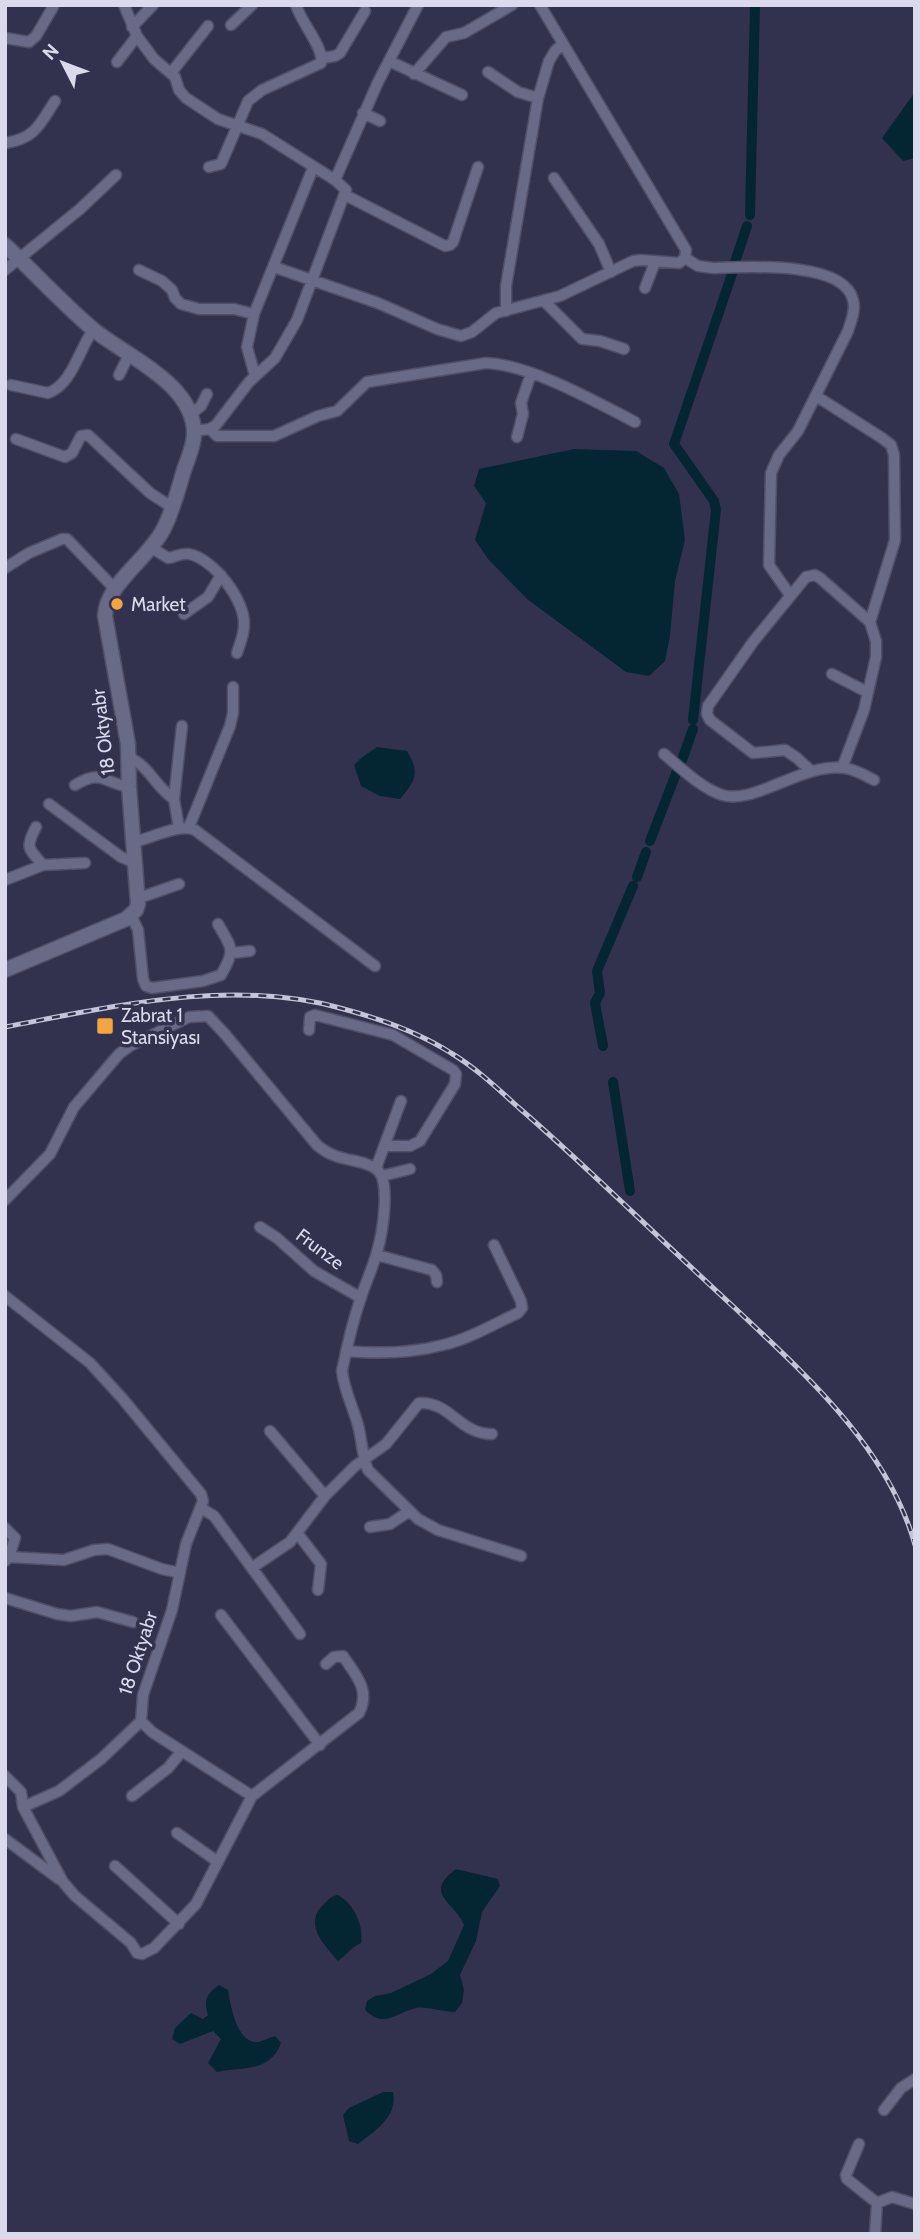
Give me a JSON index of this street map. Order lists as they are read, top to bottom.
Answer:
{
  "streets": {
    "street": ["18 Oktyabr", "Frunze"]
  },
  "places": {
    "other": ["Market"],
    "transit": ["Zabrat 1 Stansiyası"]
  },
  "north": "top left"
}
